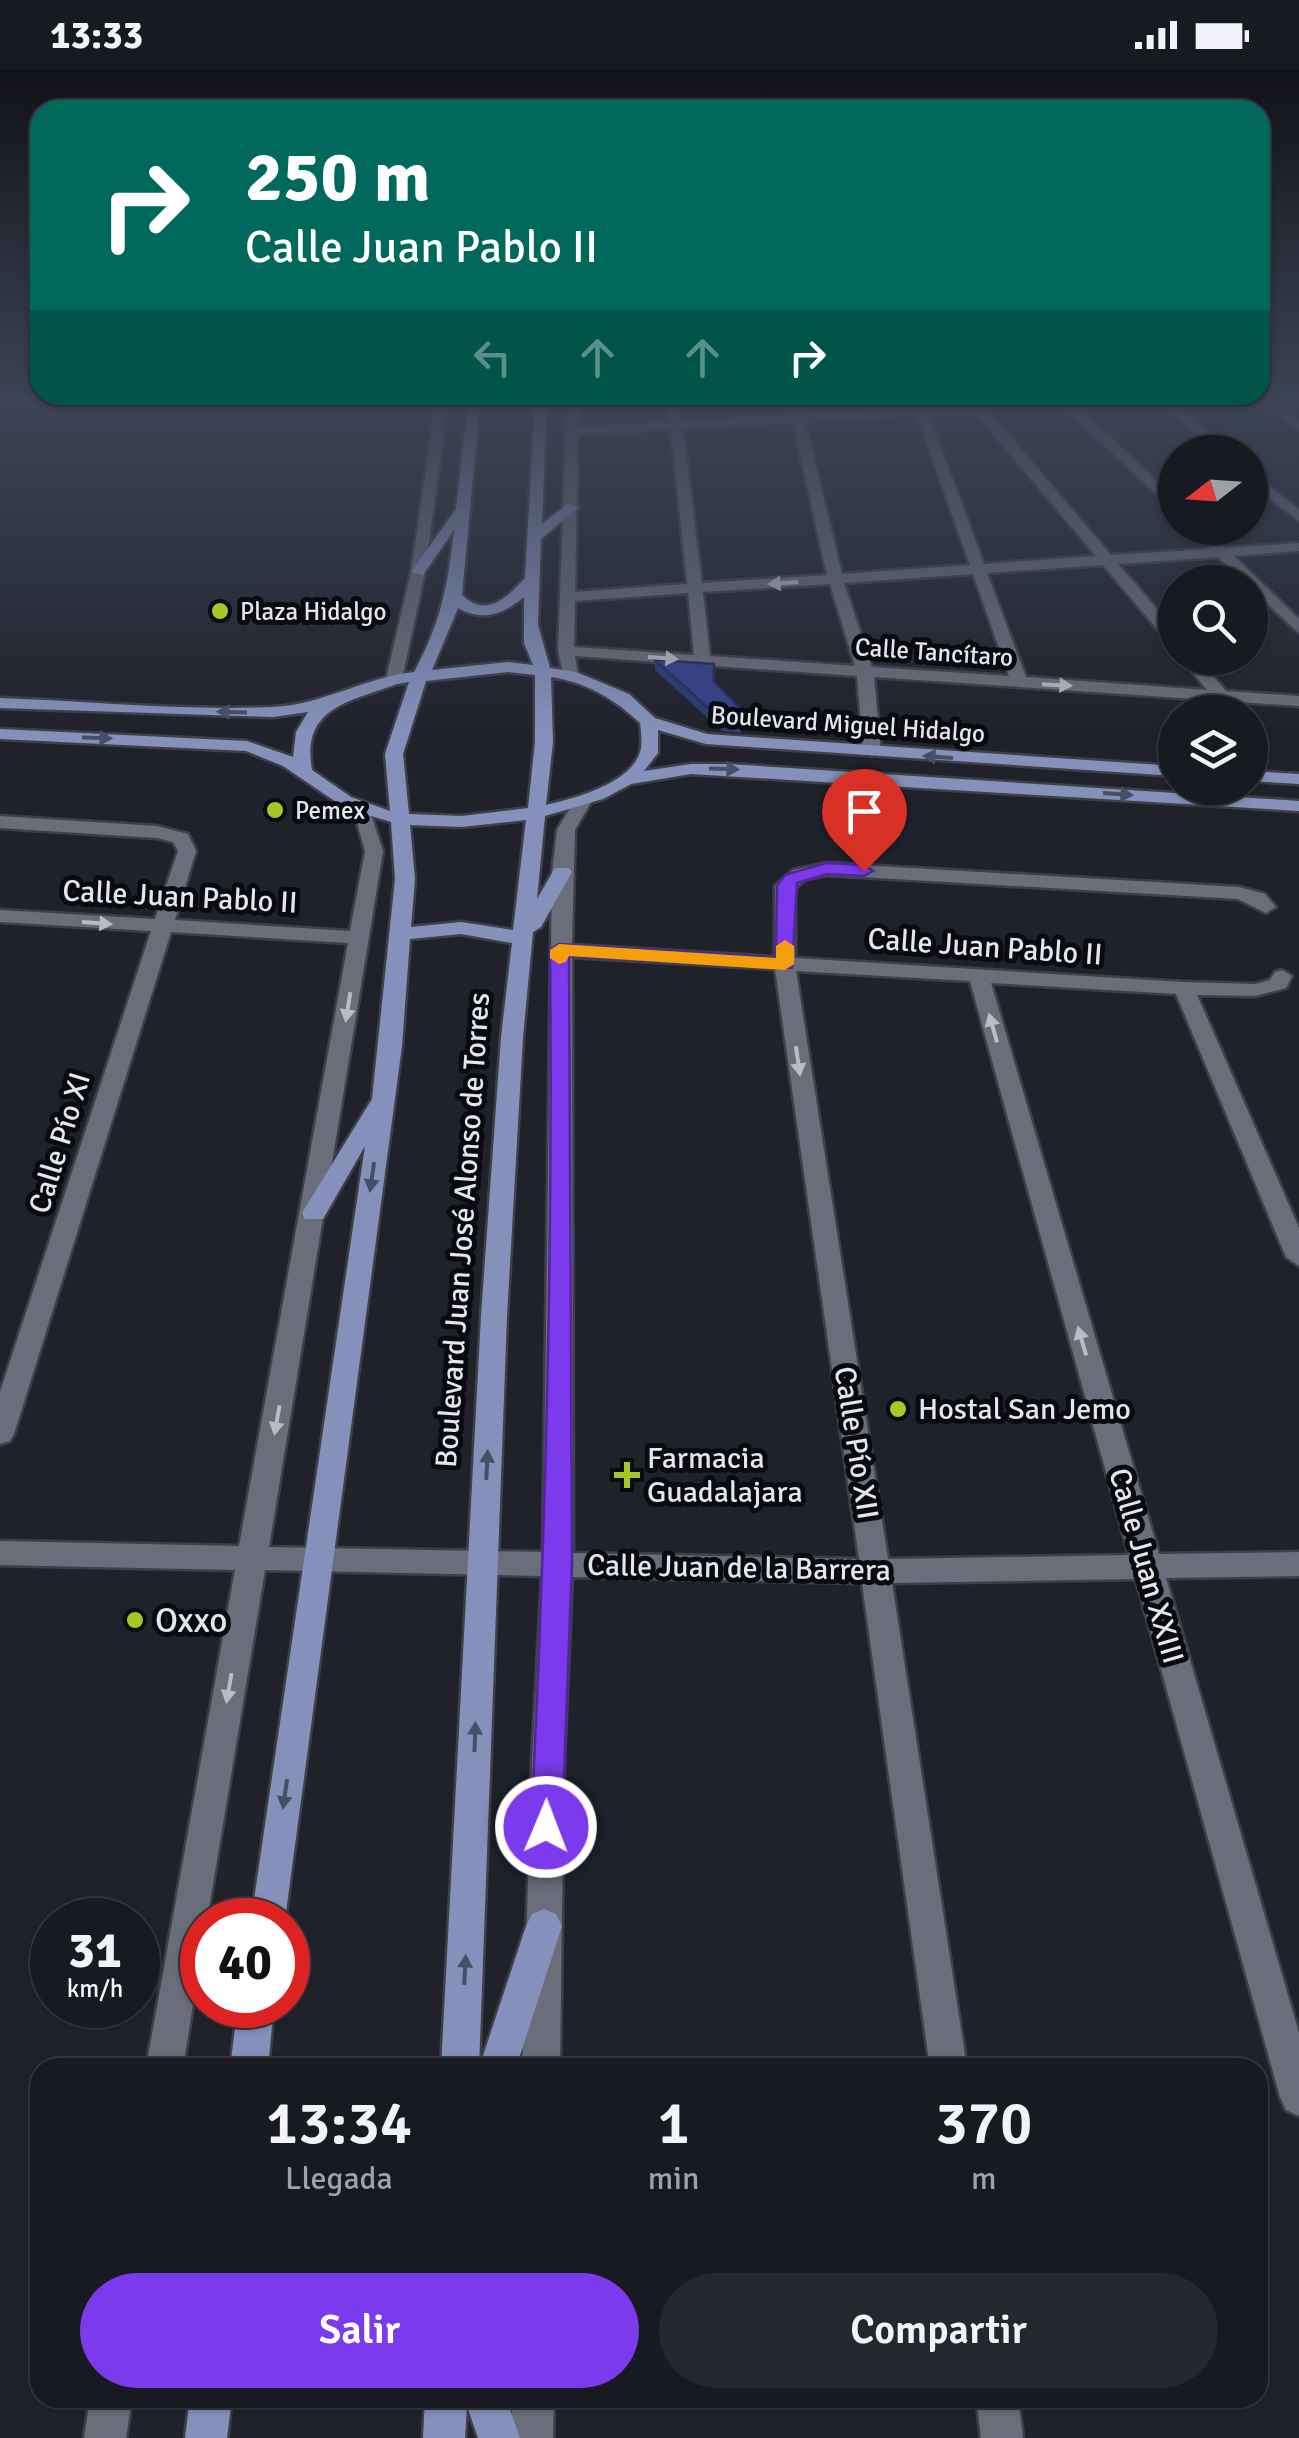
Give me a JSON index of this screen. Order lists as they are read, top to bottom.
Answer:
{
  "streets": {
    "main road": ["Boulevard Miguel Hidalgo", "Boulevard Juan José Alonso de Torres"],
    "street": [
      "Calle Tancítaro",
      "Calle Juan Pablo II",
      "Calle Pío XI",
      "Calle Pío XII",
      "Calle Juan XXIII",
      "Calle Juan de la Barrera"
    ]
  },
  "crossings": [
    ["Boulevard Miguel Hidalgo", "Boulevard Juan José Alonso de Torres"],
    ["Calle Juan Pablo II", "Calle Pío XI"],
    ["Calle Juan Pablo II", "Calle Pío XII"],
    ["Calle Juan Pablo II", "Calle Juan XXIII"],
    ["Boulevard Juan José Alonso de Torres", "Calle Juan de la Barrera"],
    ["Calle Pío XII", "Calle Juan de la Barrera"],
    ["Calle Juan XXIII", "Calle Juan de la Barrera"]
  ],
  "one_way": ["Calle Pío XII"],
  "places": {
    "other": [
      "Plaza Hidalgo",
      "Pemex",
      "Hostal San Jemo",
      "Oxxo"
    ],
    "health": ["Farmacia Guadalajara"]
  },
  "north": "left",
  "page": {
    "status": "13:33",
    "turn": ["250 m", "Calle Juan Pablo II"],
    "speed": "31 km/h",
    "limit": "40",
    "eta": [
      "13:34",
      "Llegada",
      "1",
      "min",
      "370",
      "m"
    ],
    "buttons": ["Salir", "Compartir"]
  }
}
